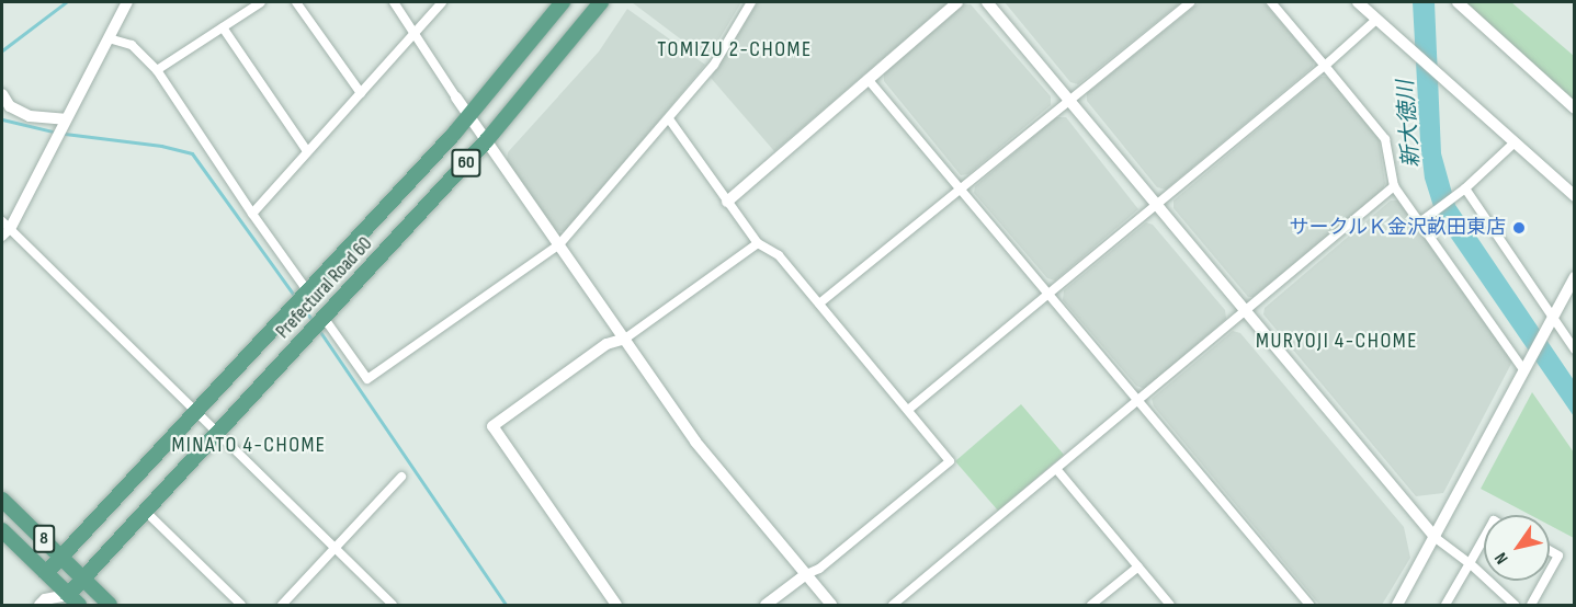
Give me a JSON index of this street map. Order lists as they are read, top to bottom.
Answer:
{
  "streets": {
    "main road": ["60", "Prefectural Road 60", "8"]
  },
  "crossings": [
    ["Prefectural Road 60", "8"]
  ],
  "districts": ["TOMIZU 2-CHOME", "MURYOJI 4-CHOME", "MINATO 4-CHOME"],
  "water": ["新大徳川"],
  "places": ["サークルＫ金沢畝田東店"],
  "north": "bottom left"
}
